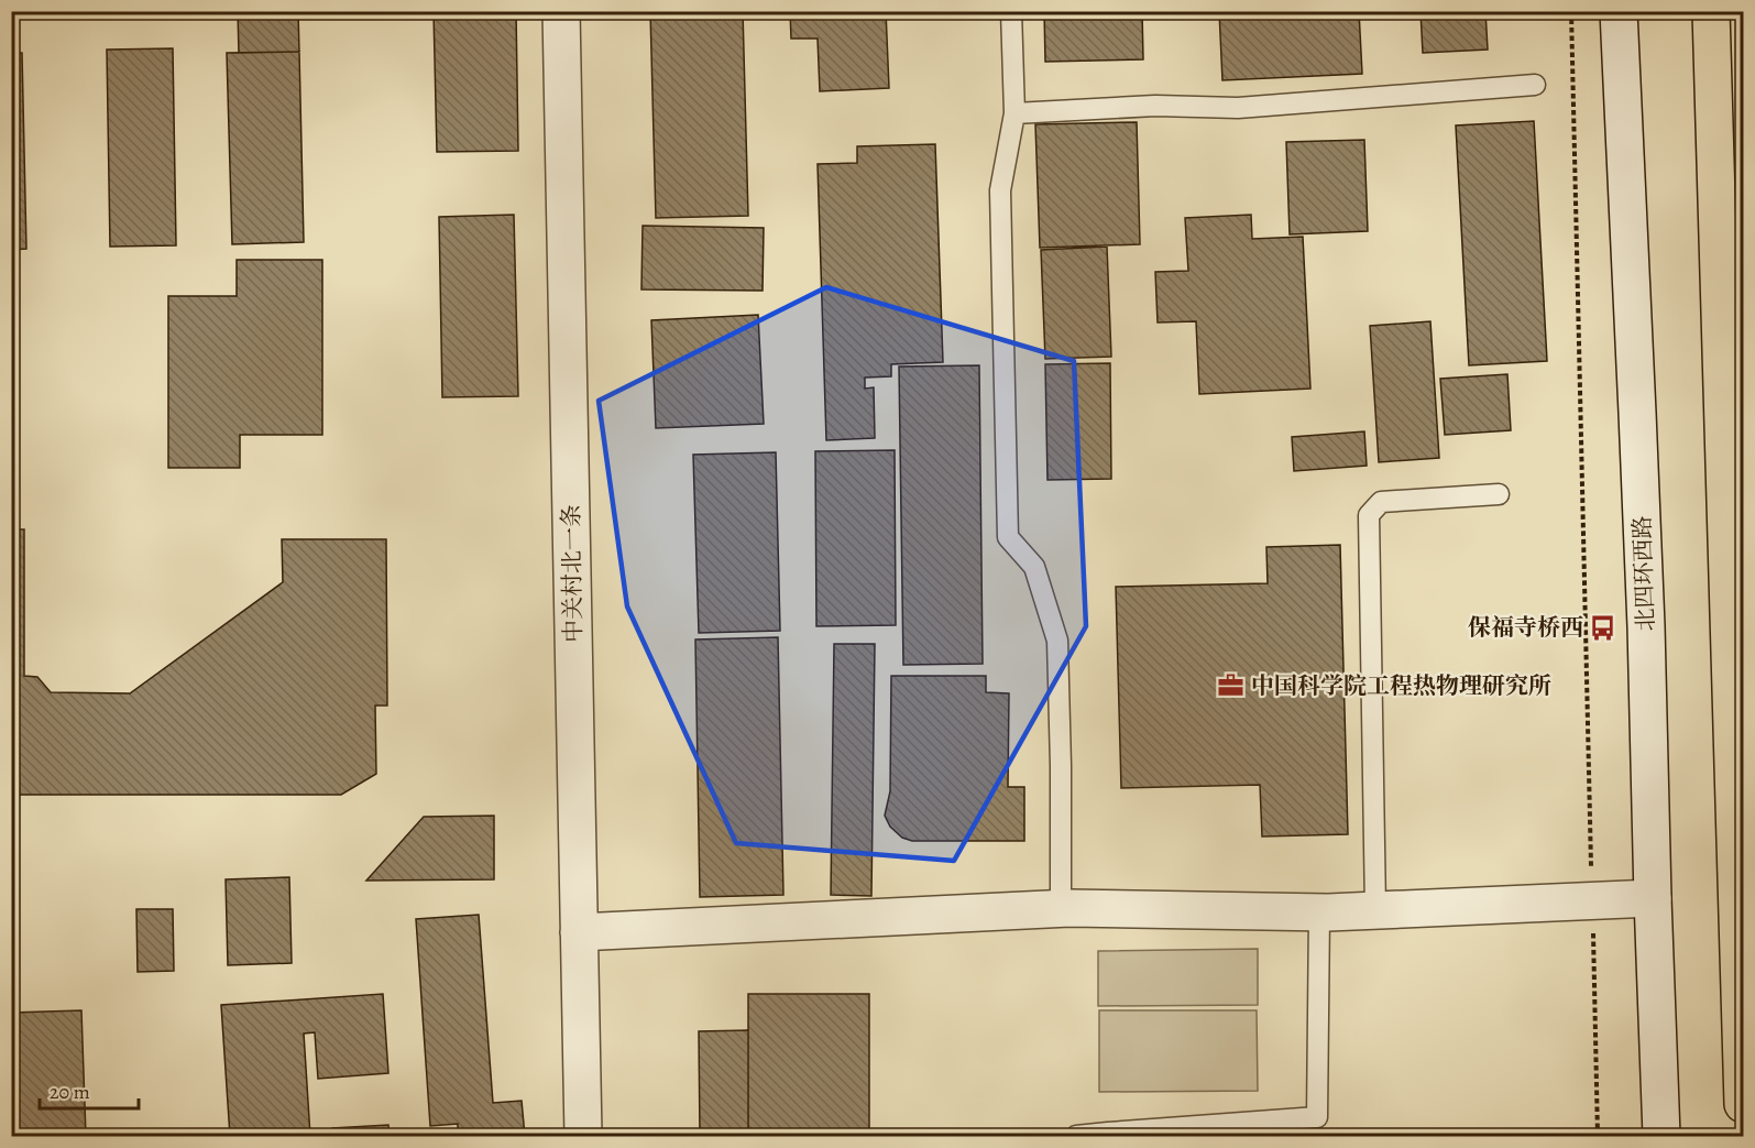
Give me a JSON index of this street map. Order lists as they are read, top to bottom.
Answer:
{
  "streets": {
    "street": ["中关村北一条", "北四环西路"]
  },
  "places": {
    "bus stop": ["保福寺桥西"],
    "office": ["中国科学院工程热物理研究所"]
  },
  "scale_bar": "20 m"
}
